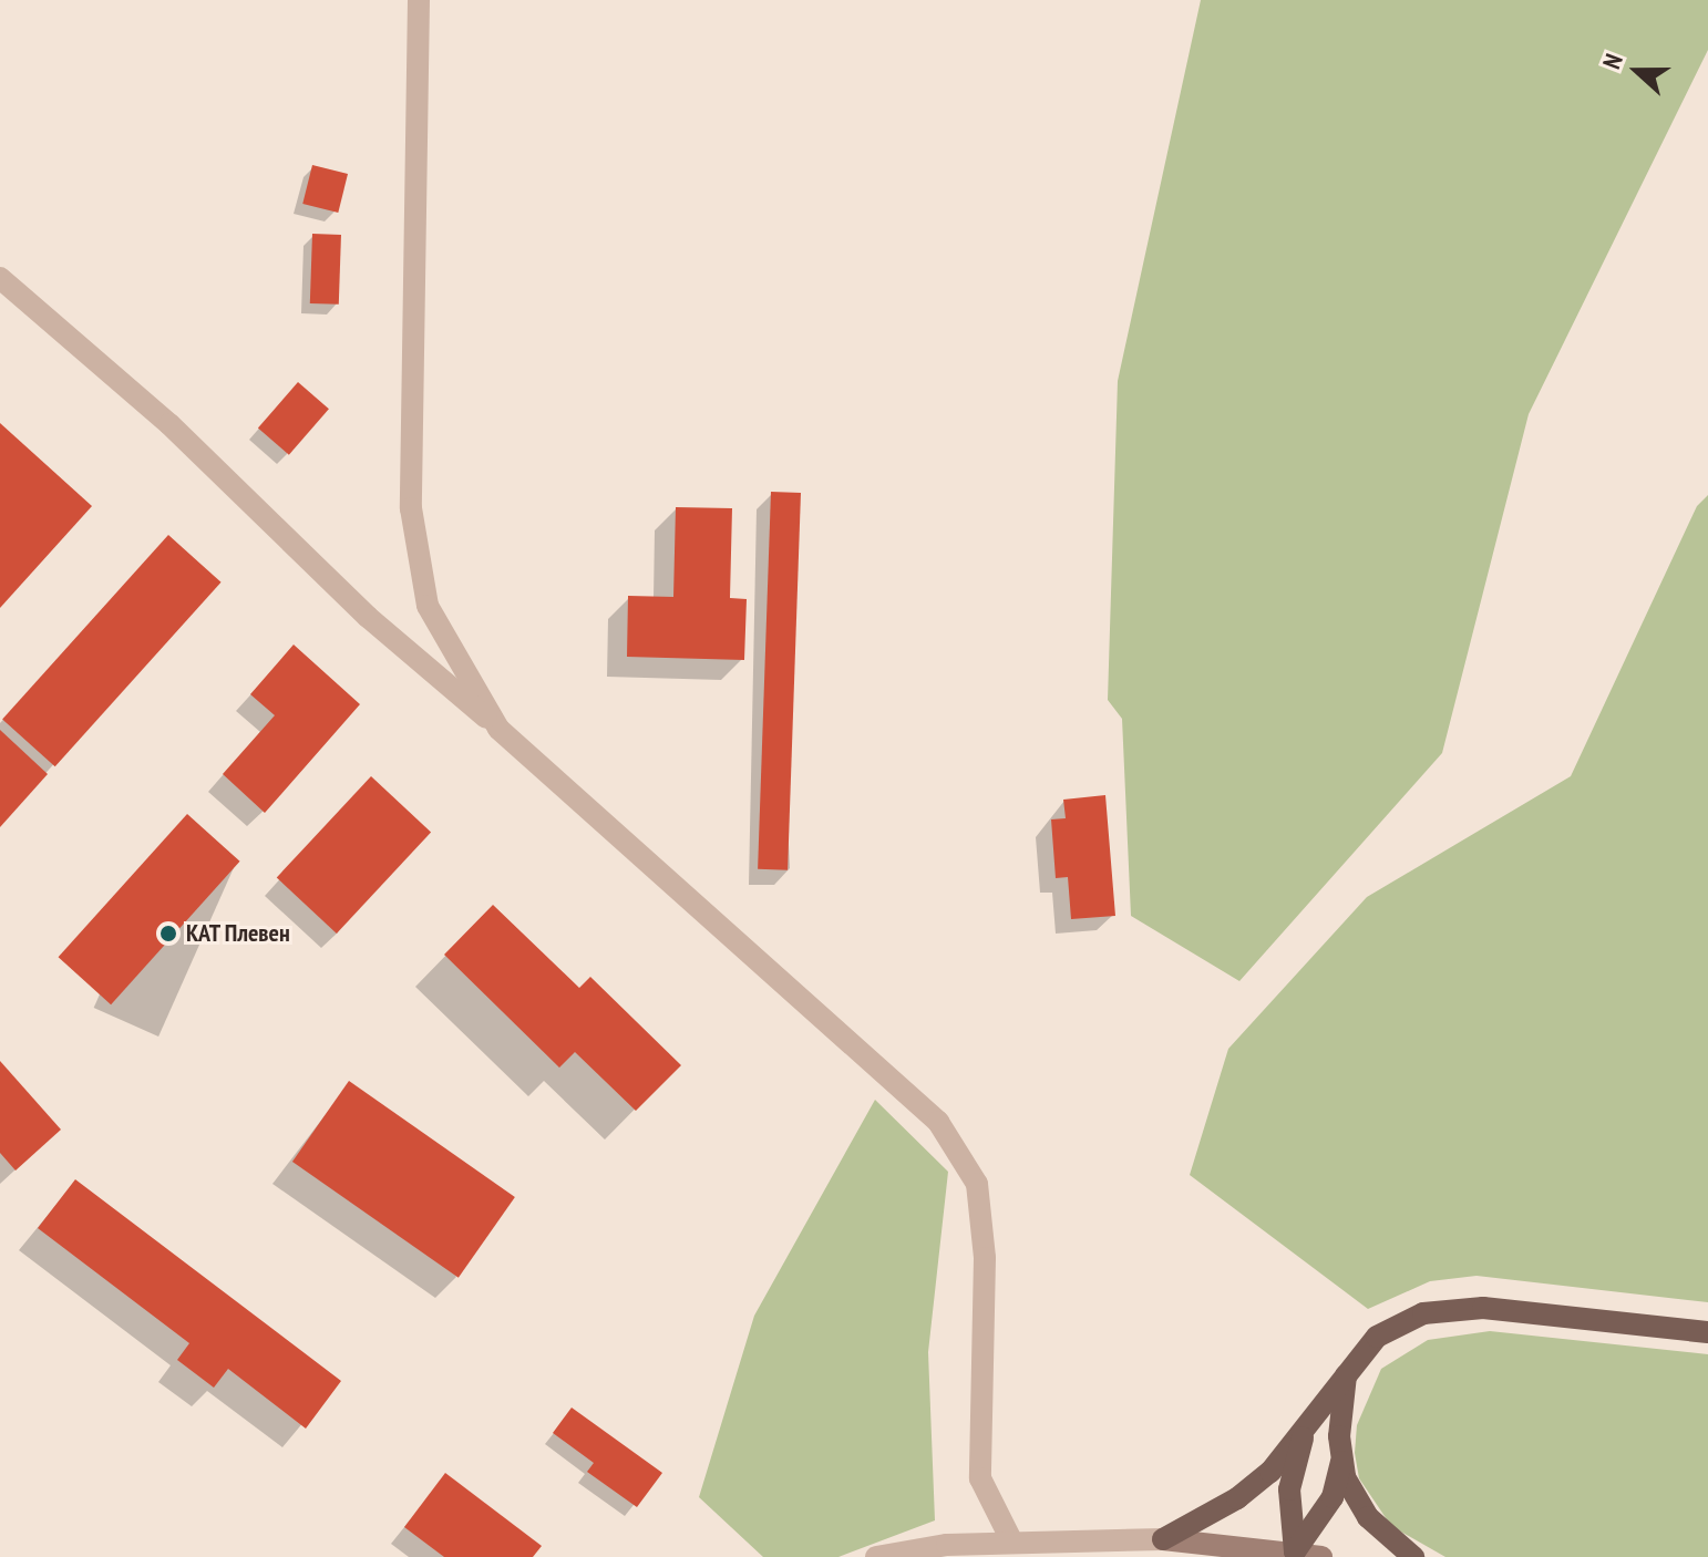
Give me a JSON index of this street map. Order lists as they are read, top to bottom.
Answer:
{
  "places": ["КАТ Плевен"],
  "north": "left"
}
